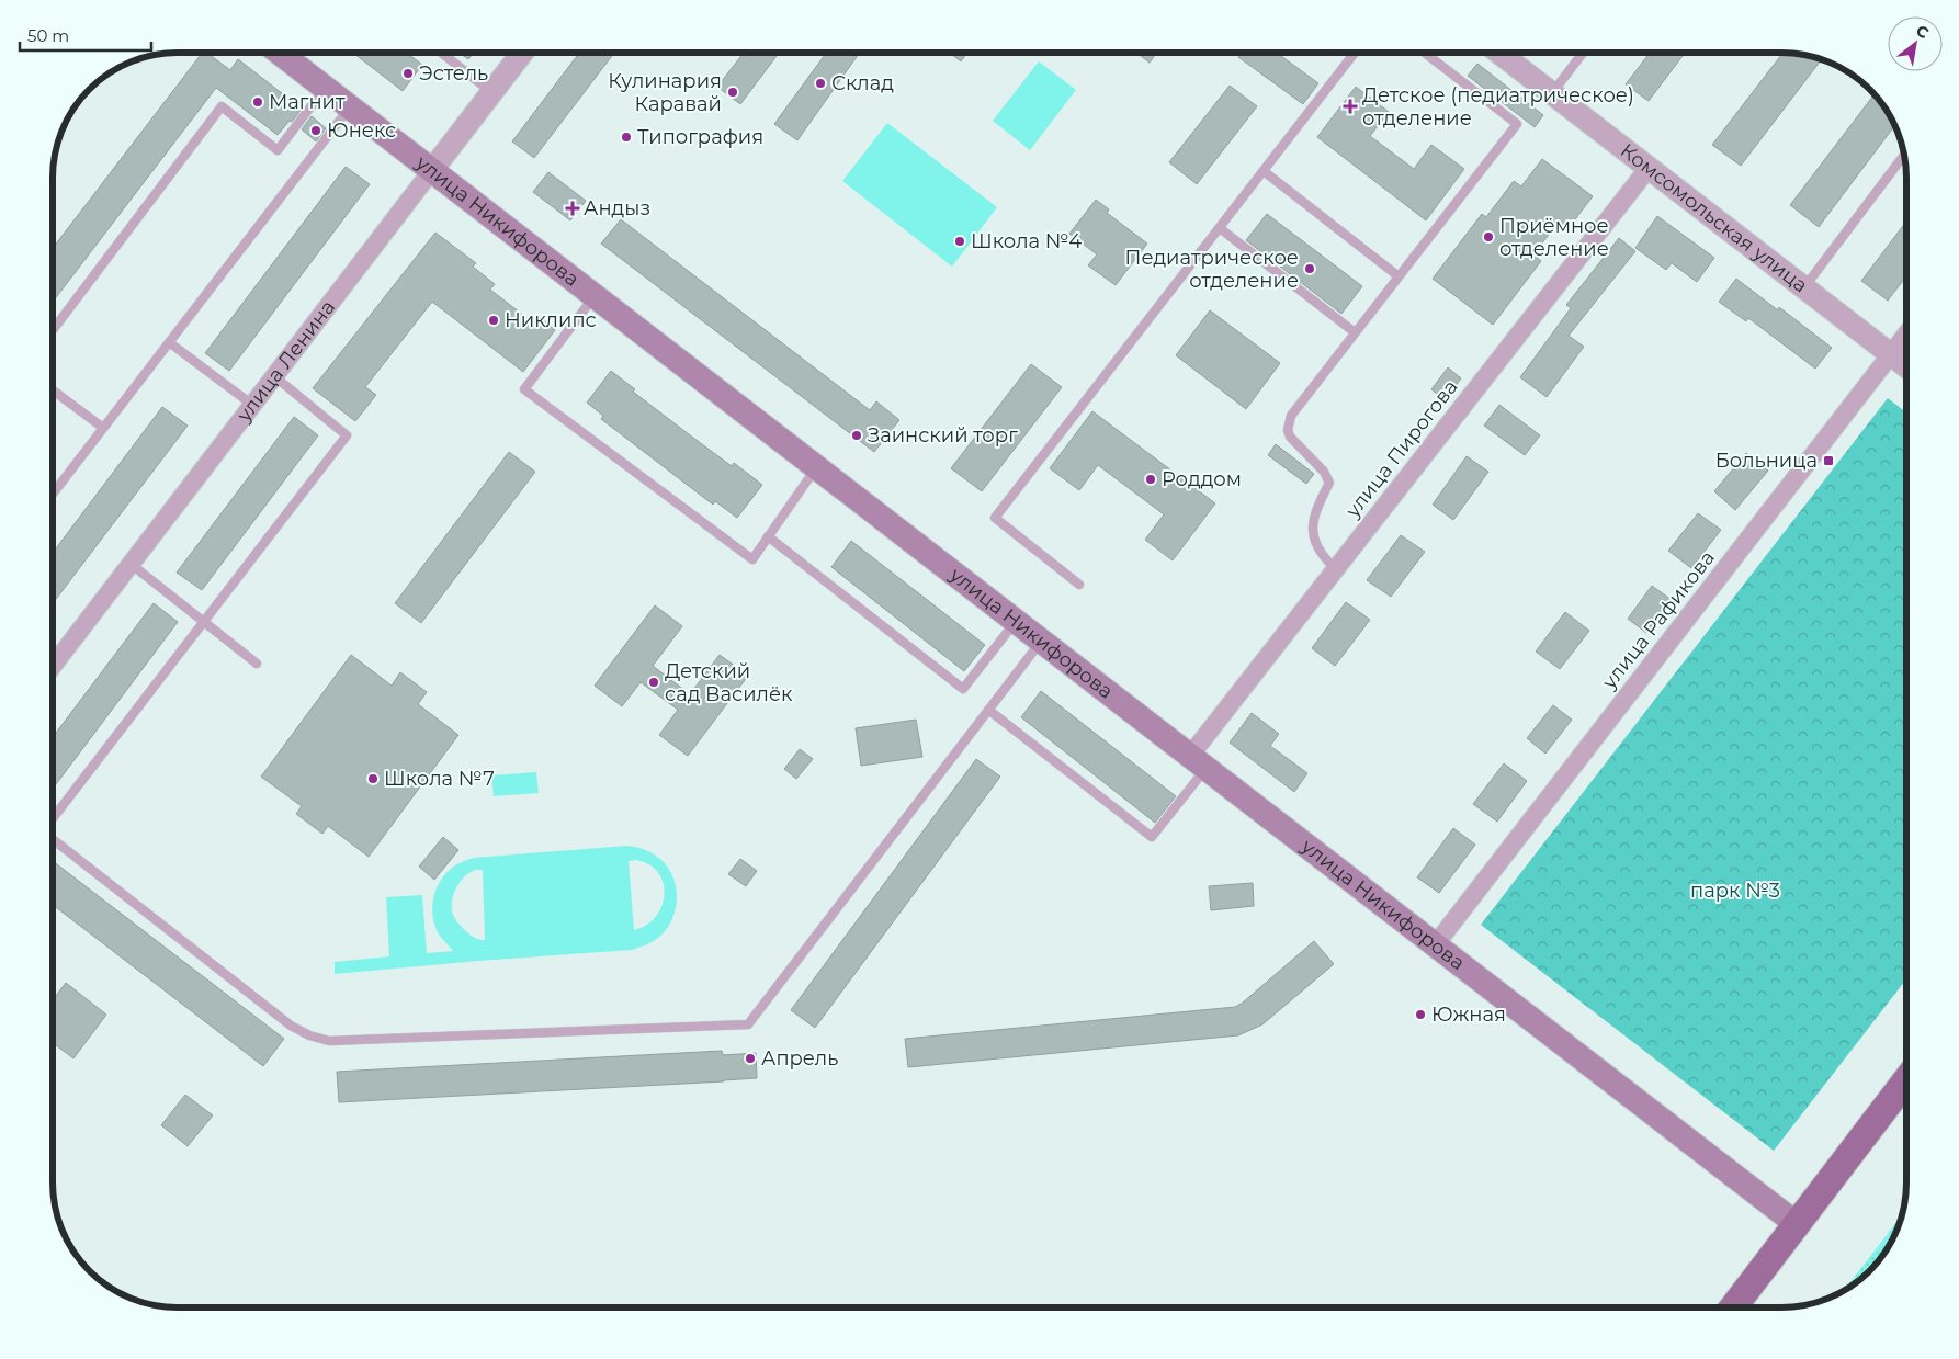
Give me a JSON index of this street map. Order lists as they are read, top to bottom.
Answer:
{
  "streets": {
    "main road": ["улица Никифорова"],
    "street": [
      "Комсомольская улица",
      "улица Ленина",
      "улица Пирогова",
      "улица Рафикова"
    ]
  },
  "crossings": [
    ["Комсомольская улица", "улица Пирогова"],
    ["Комсомольская улица", "улица Рафикова"],
    ["улица Никифорова", "улица Ленина"],
    ["улица Никифорова", "улица Пирогова"],
    ["улица Никифорова", "улица Рафикова"]
  ],
  "parks": ["парк №3"],
  "places": {
    "other": [
      "Эстель",
      "Склад",
      "Кулинария Каравай",
      "Магнит",
      "Юнекс",
      "Типография",
      "Приёмное отделение",
      "Школа №4",
      "Педиатрическое отделение",
      "Никлипс",
      "Заинский торг",
      "Роддом",
      "Детский сад Василёк",
      "Школа №7",
      "Южная",
      "Апрель"
    ],
    "health": ["Детское (педиатрическое) отделение", "Андыз"],
    "transit": ["Больница"]
  },
  "scale_bar": "50 m",
  "north": "top right"
}
